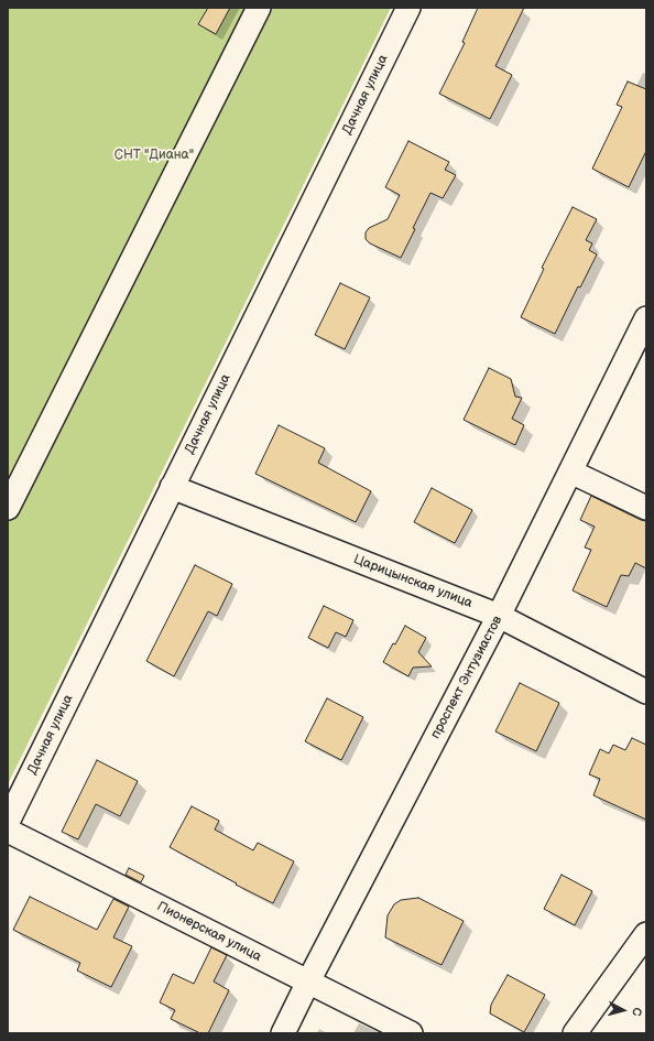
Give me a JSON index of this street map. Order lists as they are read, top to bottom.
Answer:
{
  "streets": {
    "street": [
      "Дачная улица",
      "Царицынская улица",
      "проспект Энтузиастов",
      "Пионерская улица"
    ]
  },
  "crossings": [
    ["Дачная улица", "Царицынская улица"],
    ["Царицынская улица", "проспект Энтузиастов"],
    ["проспект Энтузиастов", "Пионерская улица"]
  ],
  "parks": ["СНТ \"Диана\""],
  "north": "right"
}
